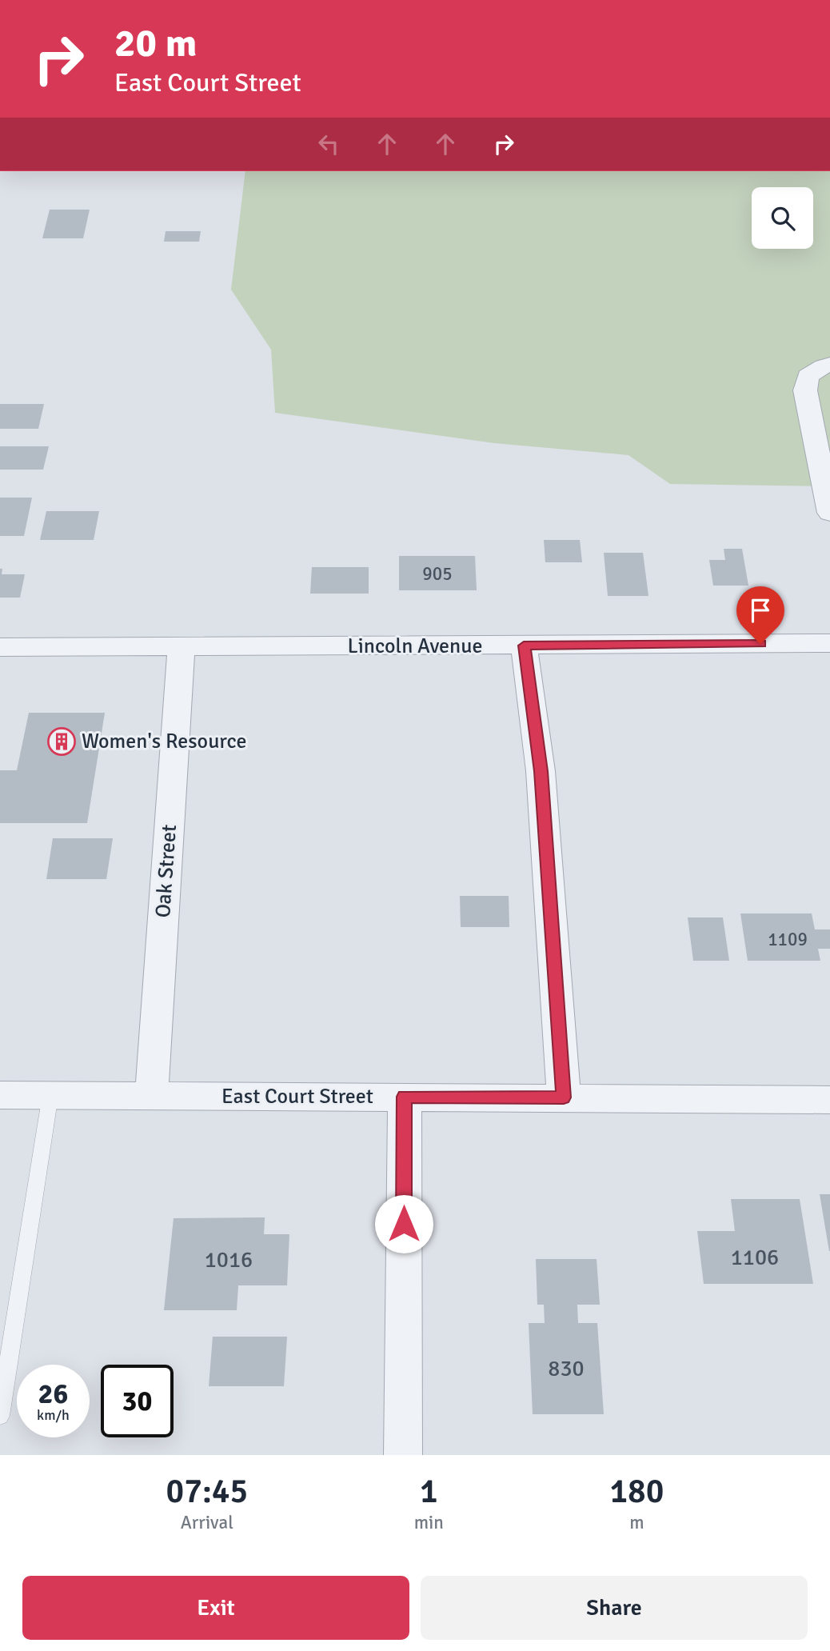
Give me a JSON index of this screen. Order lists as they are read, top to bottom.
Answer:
{
  "streets": {
    "street": ["Lincoln Avenue", "Oak Street", "East Court Street"]
  },
  "crossings": [
    ["Lincoln Avenue", "Oak Street"],
    ["Oak Street", "East Court Street"]
  ],
  "places": {
    "building": ["Women's Resource"]
  },
  "house_numbers": [
    "905",
    "1109",
    "1106",
    "1016",
    "830"
  ],
  "page": {
    "turn": ["20 m", "East Court Street"],
    "speed": "26 km/h",
    "limit": "30",
    "eta": [
      "07:45",
      "Arrival",
      "1",
      "min",
      "180",
      "m"
    ],
    "buttons": ["Exit", "Share"]
  }
}
